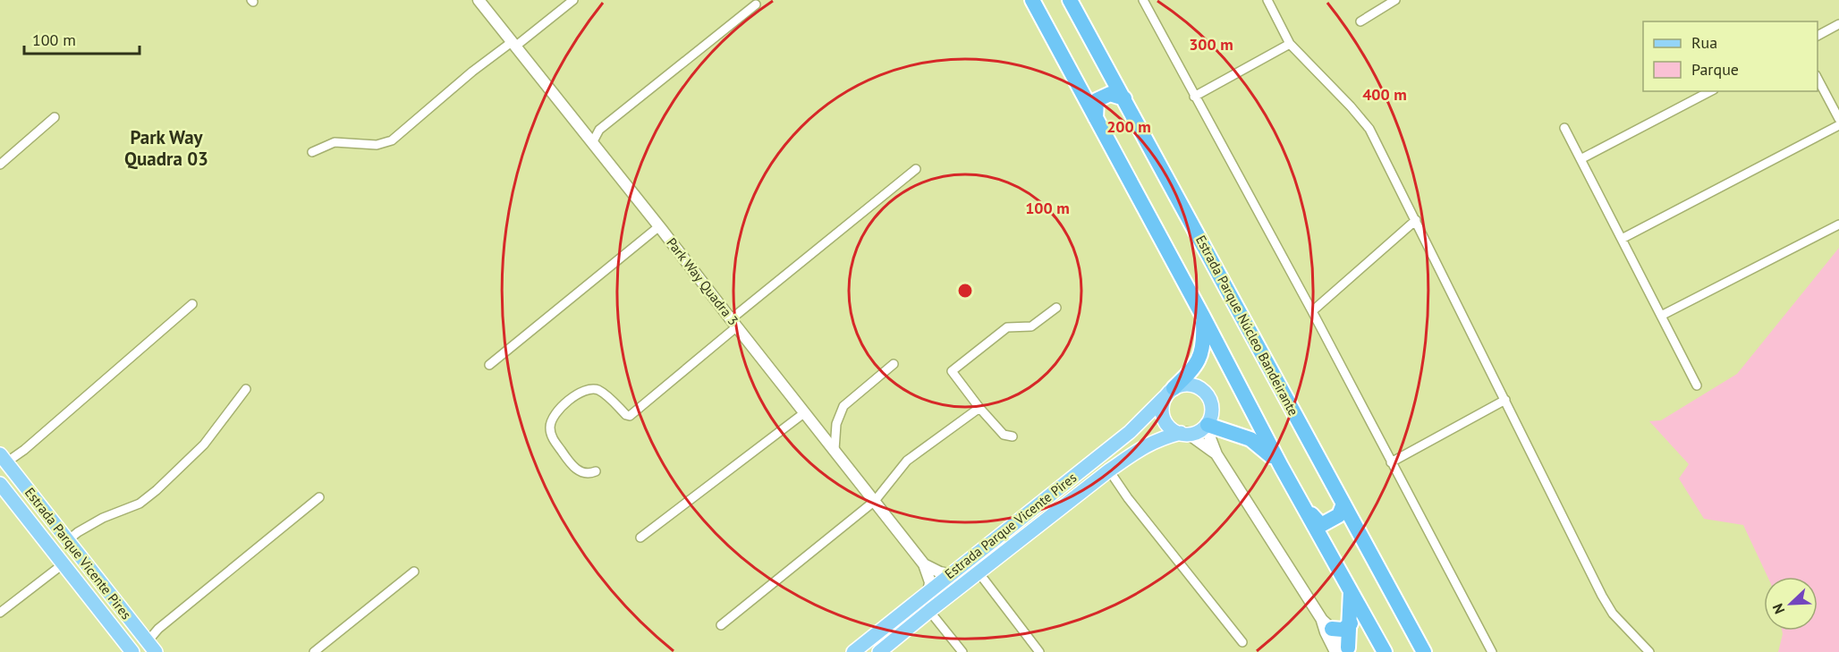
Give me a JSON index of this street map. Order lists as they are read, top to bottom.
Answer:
{
  "streets": {
    "highway": ["Estrada Parque Núcleo Bandeirante"],
    "main road": ["Estrada Parque Vicente Pires"],
    "street": ["Park Way Quadra 3"]
  },
  "crossings": [
    ["Park Way Quadra 3", "Estrada Parque Vicente Pires"]
  ],
  "districts": ["Park Way Quadra 03"],
  "legend": ["Rua", "Parque"],
  "scale_bar": "100 m",
  "north": "bottom left",
  "rings": [
    "300 m",
    "400 m",
    "200 m",
    "100 m"
  ]
}
